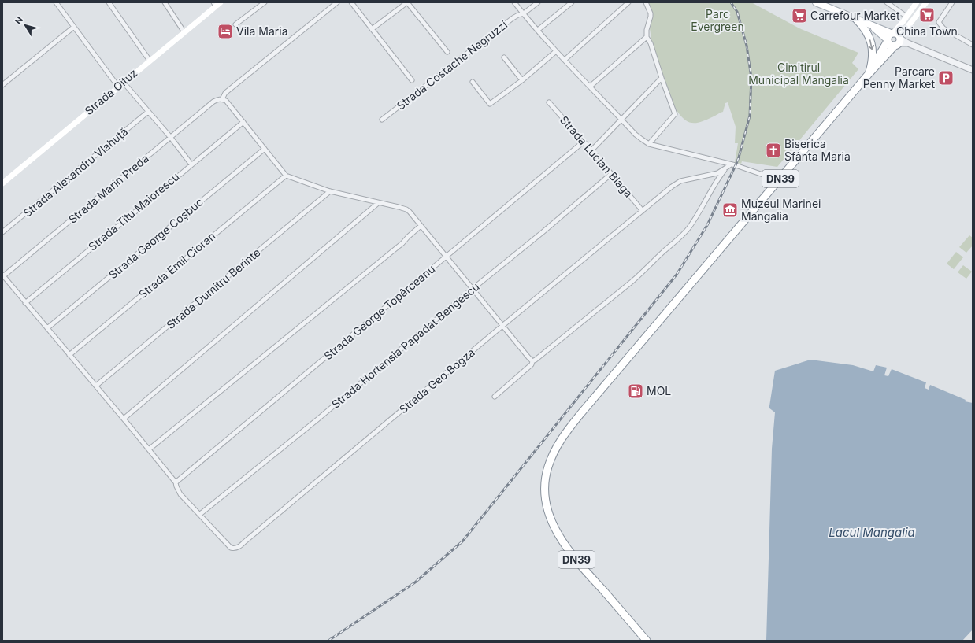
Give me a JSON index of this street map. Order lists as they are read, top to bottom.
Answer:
{
  "streets": {
    "highway": ["DN39"],
    "main road": ["Strada Oituz"],
    "street": [
      "Strada Costache Negruzzi",
      "Strada Lucian Blaga",
      "Strada Alexandru Vlahuță",
      "Strada Marin Preda",
      "Strada Titu Maiorescu",
      "Strada George Coșbuc",
      "Strada Emil Cioran",
      "Strada Dumitru Berinte",
      "Strada George Topârceanu",
      "Strada Hortensia Papadat Bengescu",
      "Strada Geo Bogza"
    ]
  },
  "crossings": [
    ["Strada Lucian Blaga", "Strada George Topârceanu"],
    ["Strada Lucian Blaga", "Strada Hortensia Papadat Bengescu"],
    ["Strada Lucian Blaga", "Strada Geo Bogza"],
    ["Strada Hortensia Papadat Bengescu", "Strada Geo Bogza"]
  ],
  "water": ["Lacul Mangalia"],
  "parks": ["Parc Evergreen", "Cimitirul Municipal Mangalia"],
  "places": {
    "supermarket": ["China Town", "Carrefour Market"],
    "hotel": ["Vila Maria"],
    "parking": ["Parcare Penny Market"],
    "church": ["Biserica Sfânta Maria"],
    "museum": ["Muzeul Marinei Mangalia"],
    "fuel station": ["MOL"]
  },
  "north": "top left"
}
